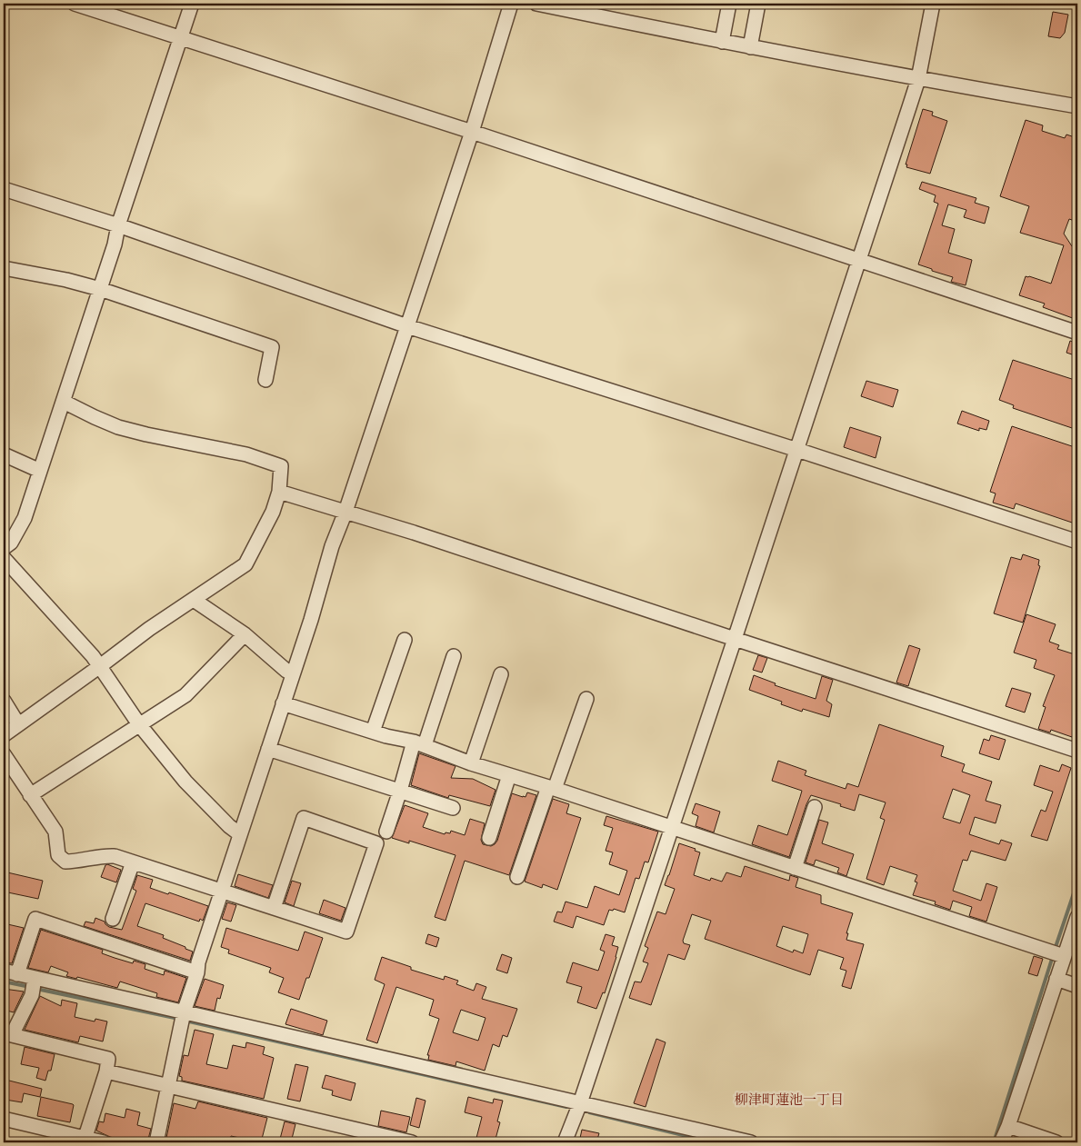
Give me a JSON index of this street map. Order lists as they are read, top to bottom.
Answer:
{
  "districts": ["柳津町蓮池一丁目"]
}
